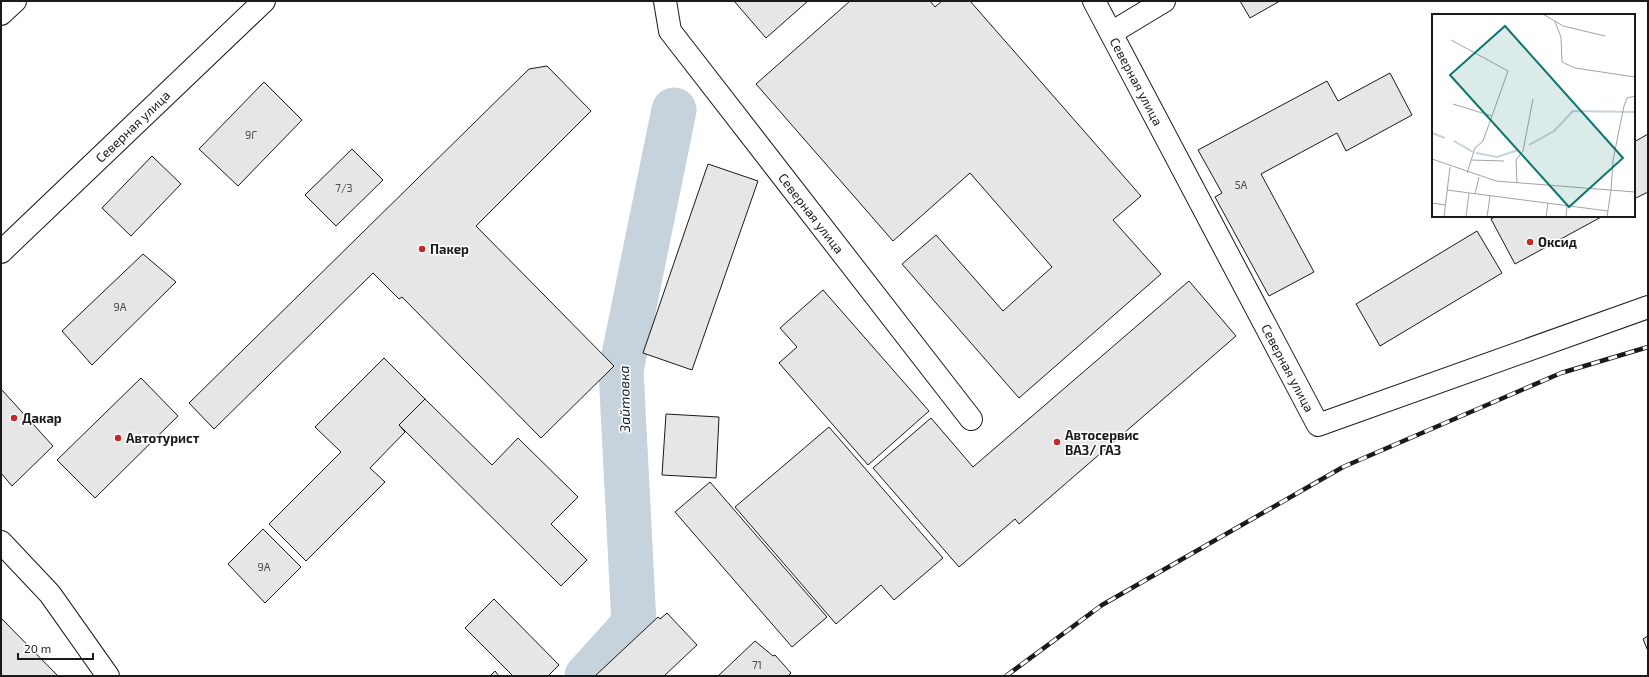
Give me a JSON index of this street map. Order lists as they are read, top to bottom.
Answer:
{
  "streets": {
    "main road": ["Северная улица"]
  },
  "water": ["Зайтовка"],
  "places": [
    "Оксид",
    "Пакер",
    "Дакар",
    "Автотурист",
    "Автосервис ВАЗ/ ГАЗ"
  ],
  "house_numbers": [
    "9Г",
    "5А",
    "7/3",
    "9А",
    "9А",
    "71"
  ],
  "scale_bar": "20 m"
}
